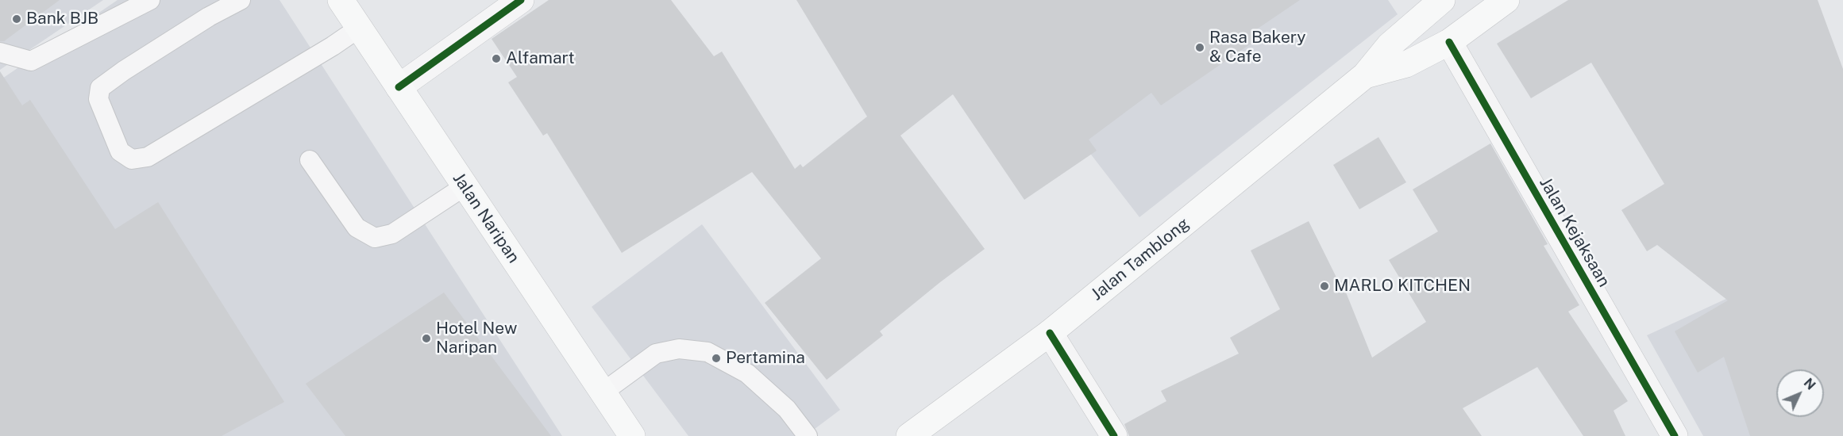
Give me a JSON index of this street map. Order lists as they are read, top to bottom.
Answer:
{
  "streets": {
    "main road": ["Jalan Naripan", "Jalan Tamblong"],
    "street": ["Jalan Kejaksaan"]
  },
  "crossings": [
    ["Jalan Kejaksaan", "Jalan Tamblong"]
  ],
  "places": [
    "Bank BJB",
    "Rasa Bakery & Cafe",
    "Alfamart",
    "MARLO KITCHEN",
    "Hotel New Naripan",
    "Pertamina"
  ],
  "north": "top right"
}
